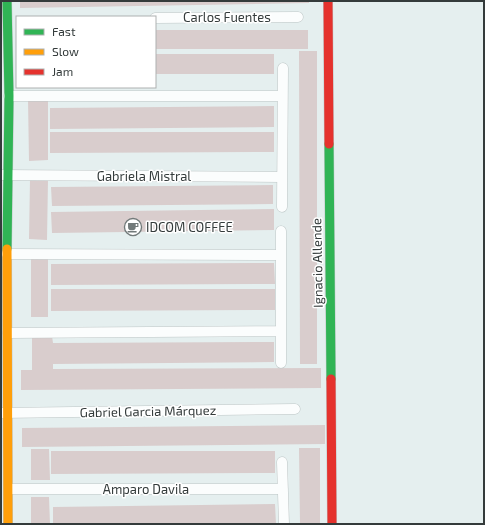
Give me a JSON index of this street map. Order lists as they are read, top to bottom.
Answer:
{
  "streets": {
    "street": [
      "Carlos Fuentes",
      "Gabriela Mistral",
      "Ignacio Allende",
      "Gabriel Garcia Márquez",
      "Amparo Davila"
    ]
  },
  "places": {
    "cafe": ["IDCOM COFFEE"]
  },
  "legend": ["Fast", "Slow", "Jam"]
}
